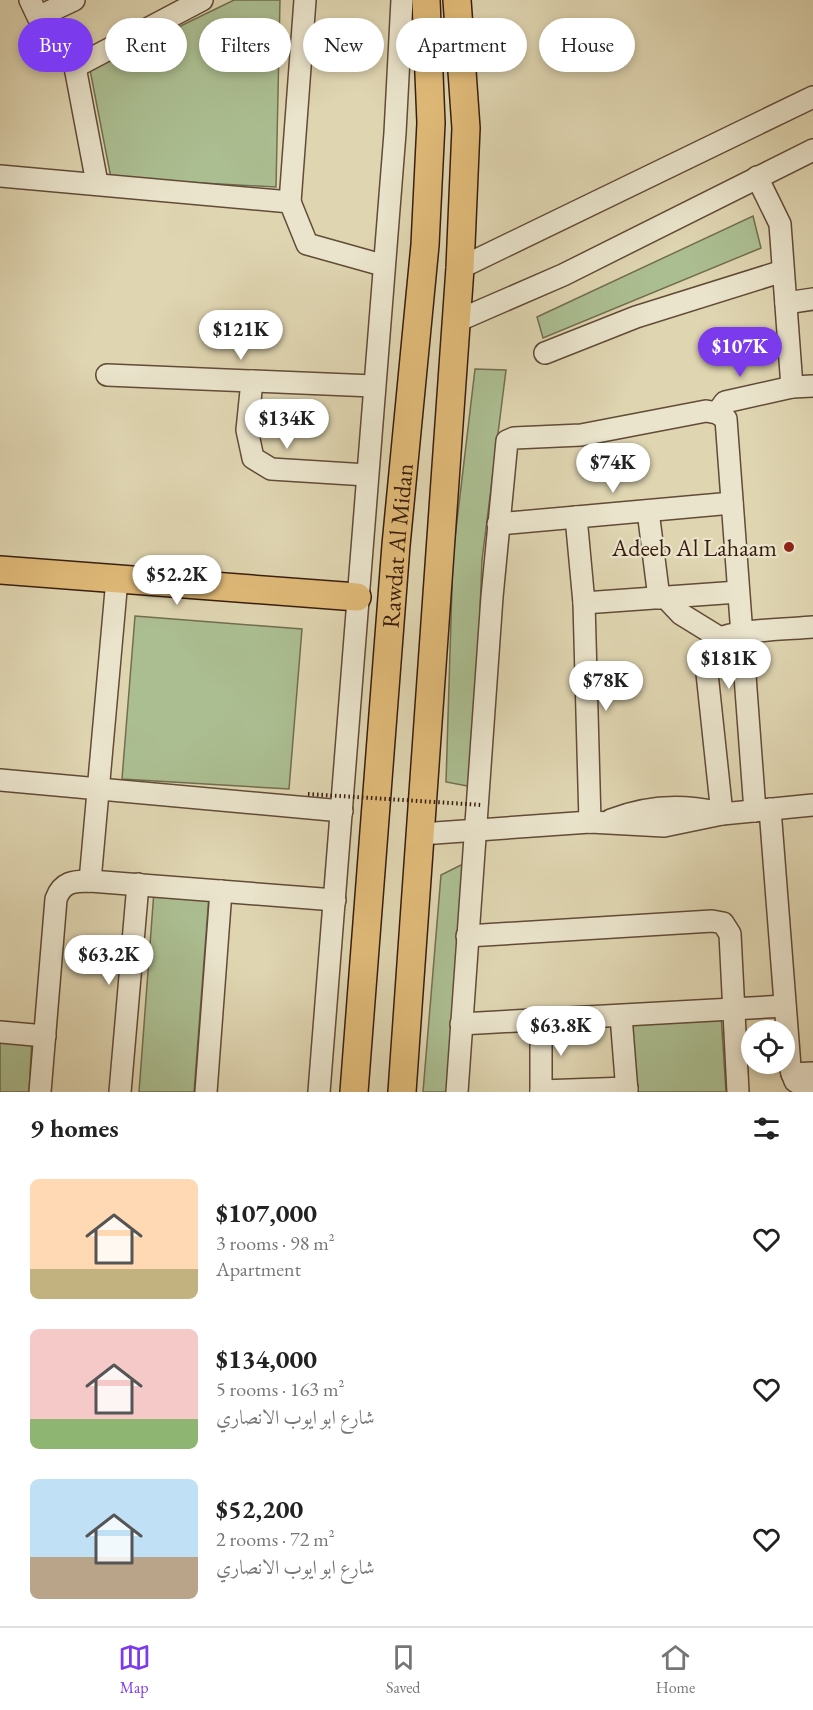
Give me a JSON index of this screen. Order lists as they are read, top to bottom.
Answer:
{
  "streets": {
    "main road": ["Rawdat Al Midan"]
  },
  "places": ["Adeeb Al Lahaam"],
  "page": {
    "chip": [
      "Buy",
      "Rent",
      "Filters",
      "New",
      "Apartment",
      "House"
    ],
    "price": [
      "$121K",
      "$107K",
      "$134K",
      "$74K",
      "$52.2K",
      "$181K",
      "$78K",
      "$63.2K",
      "$63.8K"
    ],
    "heading": "9 homes",
    "list": [
      {
        "name": "$107,000",
        "note": "3 rooms · 98 m² · Apartment"
      },
      {
        "name": "$134,000",
        "note": "5 rooms · 163 m² · شارع ابو ايوب الانصاري"
      },
      {
        "name": "$52,200",
        "note": "2 rooms · 72 m² · شارع ابو ايوب الانصاري"
      }
    ],
    "tabs": ["Map", "Saved", "Home"]
  }
}
